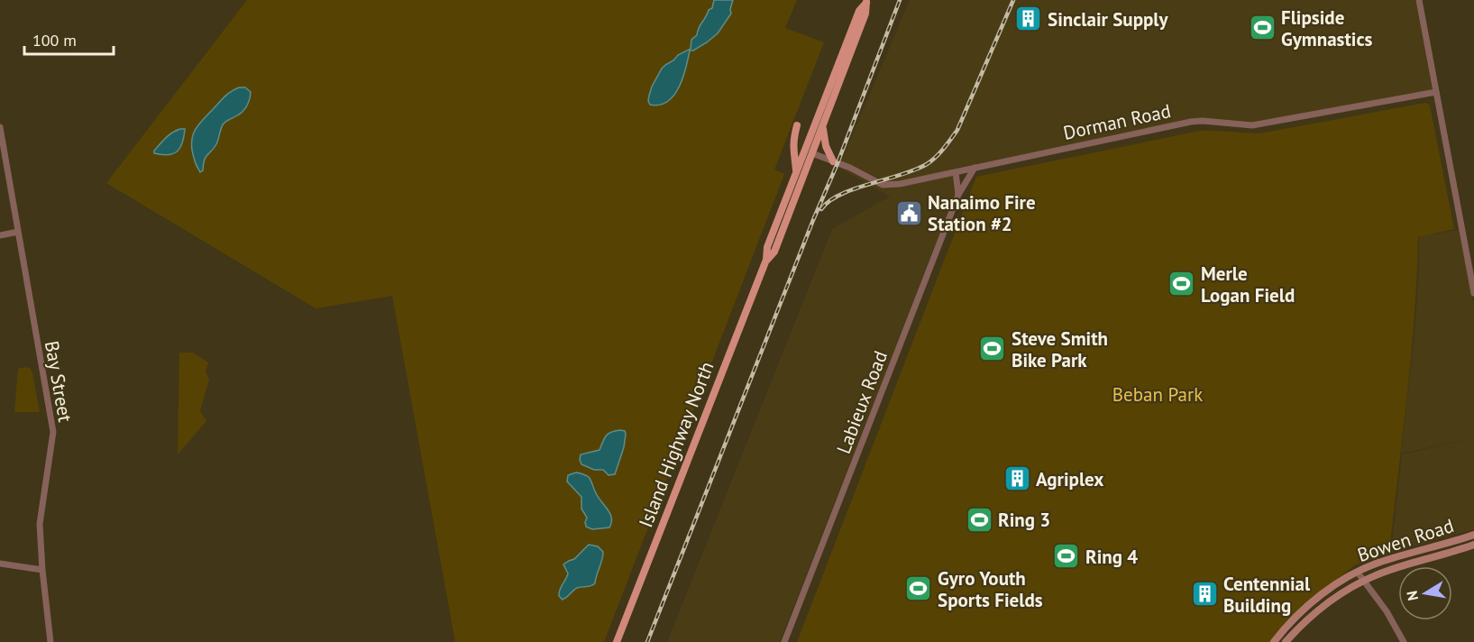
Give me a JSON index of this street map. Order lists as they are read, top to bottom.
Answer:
{
  "streets": {
    "main road": ["Island Highway North", "Bowen Road"],
    "street": ["Dorman Road", "Bay Street", "Labieux Road"]
  },
  "crossings": [
    ["Dorman Road", "Labieux Road"],
    ["Dorman Road", "Island Highway North"]
  ],
  "parks": ["Beban Park"],
  "places": {
    "building": ["Sinclair Supply", "Agriplex", "Centennial Building"],
    "sports": [
      "Flipside Gymnastics",
      "Merle Logan Field",
      "Steve Smith Bike Park",
      "Ring 3",
      "Ring 4",
      "Gyro Youth Sports Fields"
    ],
    "public building": ["Nanaimo Fire Station #2"]
  },
  "scale_bar": "100 m",
  "north": "left"
}
